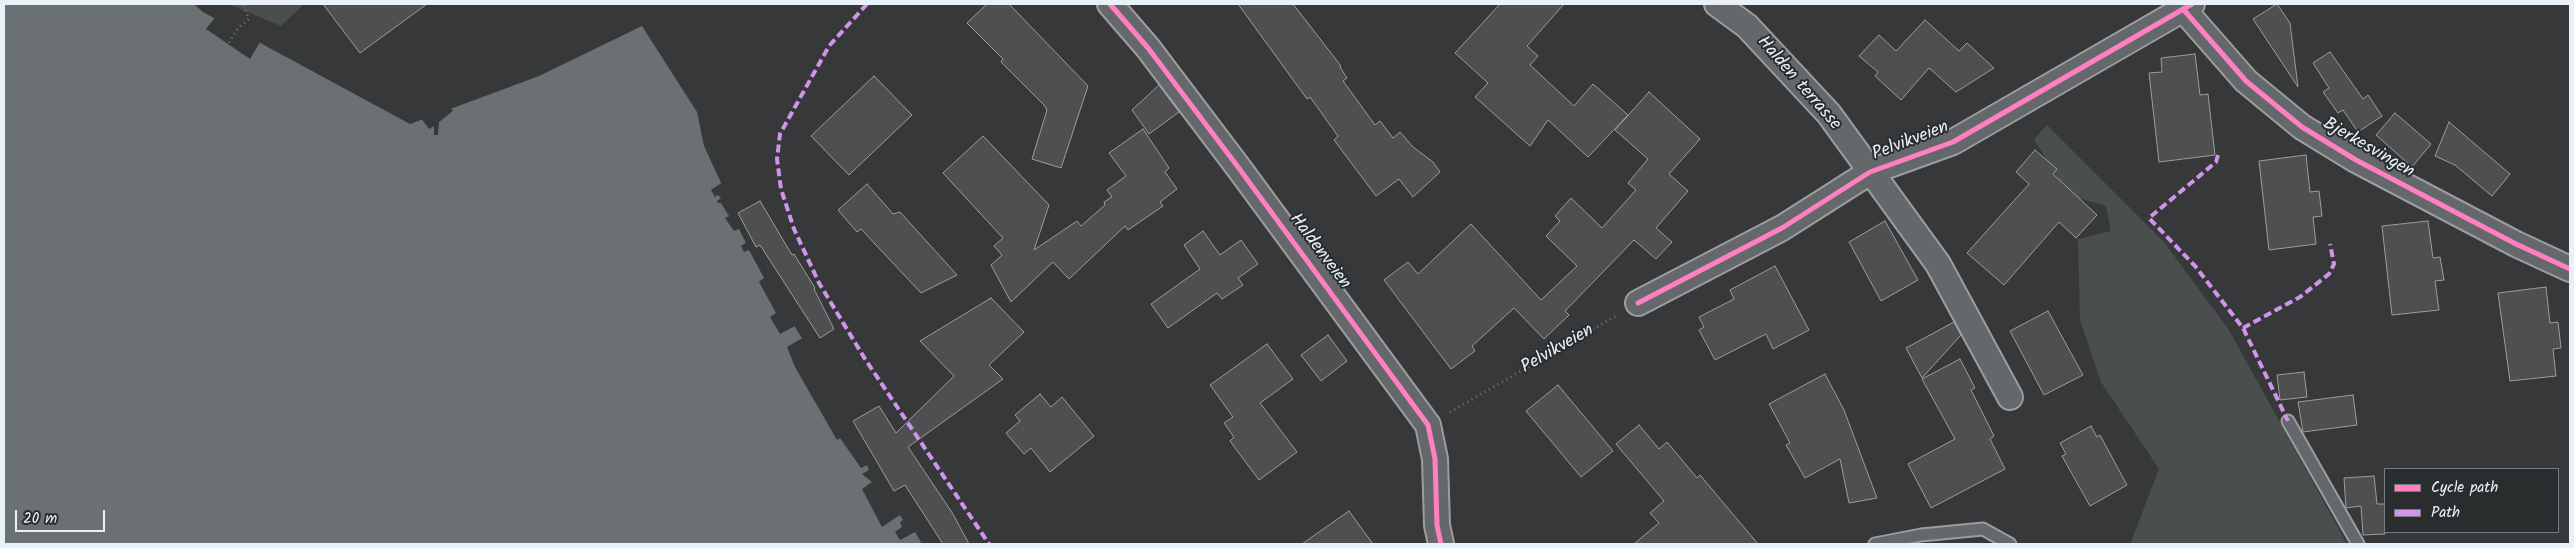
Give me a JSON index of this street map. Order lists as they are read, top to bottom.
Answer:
{
  "streets": {
    "street": [
      "Halden terrasse",
      "Pelvikveien",
      "Bjerkesvingen",
      "Haldenveien"
    ]
  },
  "crossings": [
    ["Halden terrasse", "Pelvikveien"],
    ["Pelvikveien", "Bjerkesvingen"],
    ["Pelvikveien", "Haldenveien"]
  ],
  "legend": ["Cycle path", "Path"],
  "scale_bar": "20 m"
}
